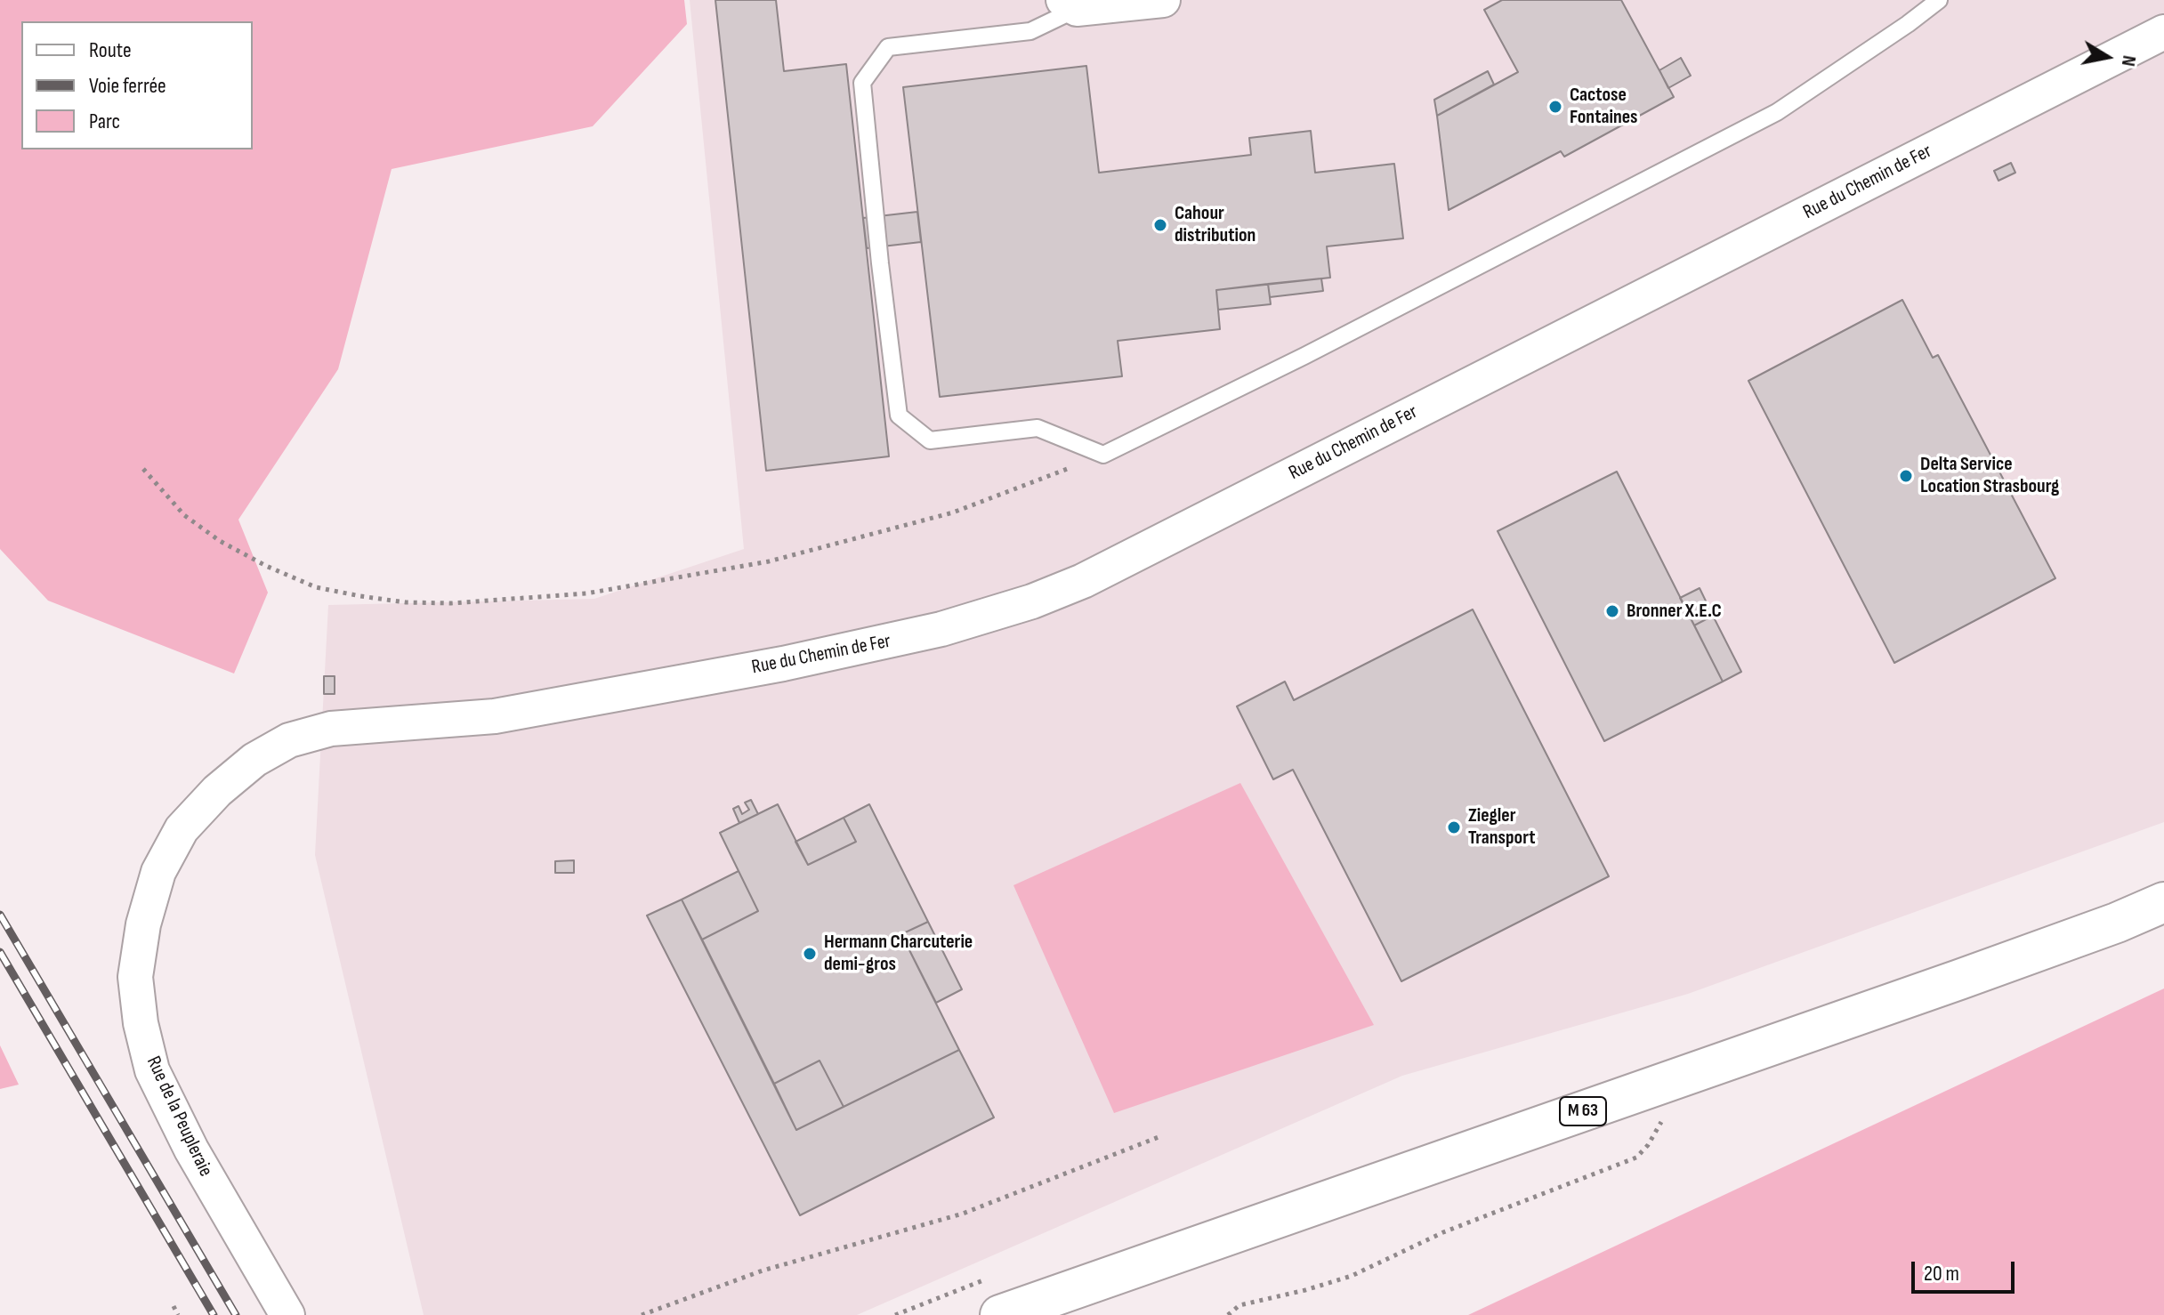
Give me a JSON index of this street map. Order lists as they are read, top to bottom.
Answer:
{
  "streets": {
    "main road": ["M 63"],
    "street": ["Rue du Chemin de Fer", "Rue de la Peupleraie"]
  },
  "crossings": [
    ["Rue du Chemin de Fer", "Rue de la Peupleraie"]
  ],
  "places": [
    "Cactose Fontaines",
    "Cahour distribution",
    "Delta Service Location Strasbourg",
    "Bronner X.E.C",
    "Ziegler Transport",
    "Hermann Charcuterie demi-gros"
  ],
  "legend": ["Route", "Voie ferrée", "Parc"],
  "scale_bar": "20 m",
  "north": "right"
}
